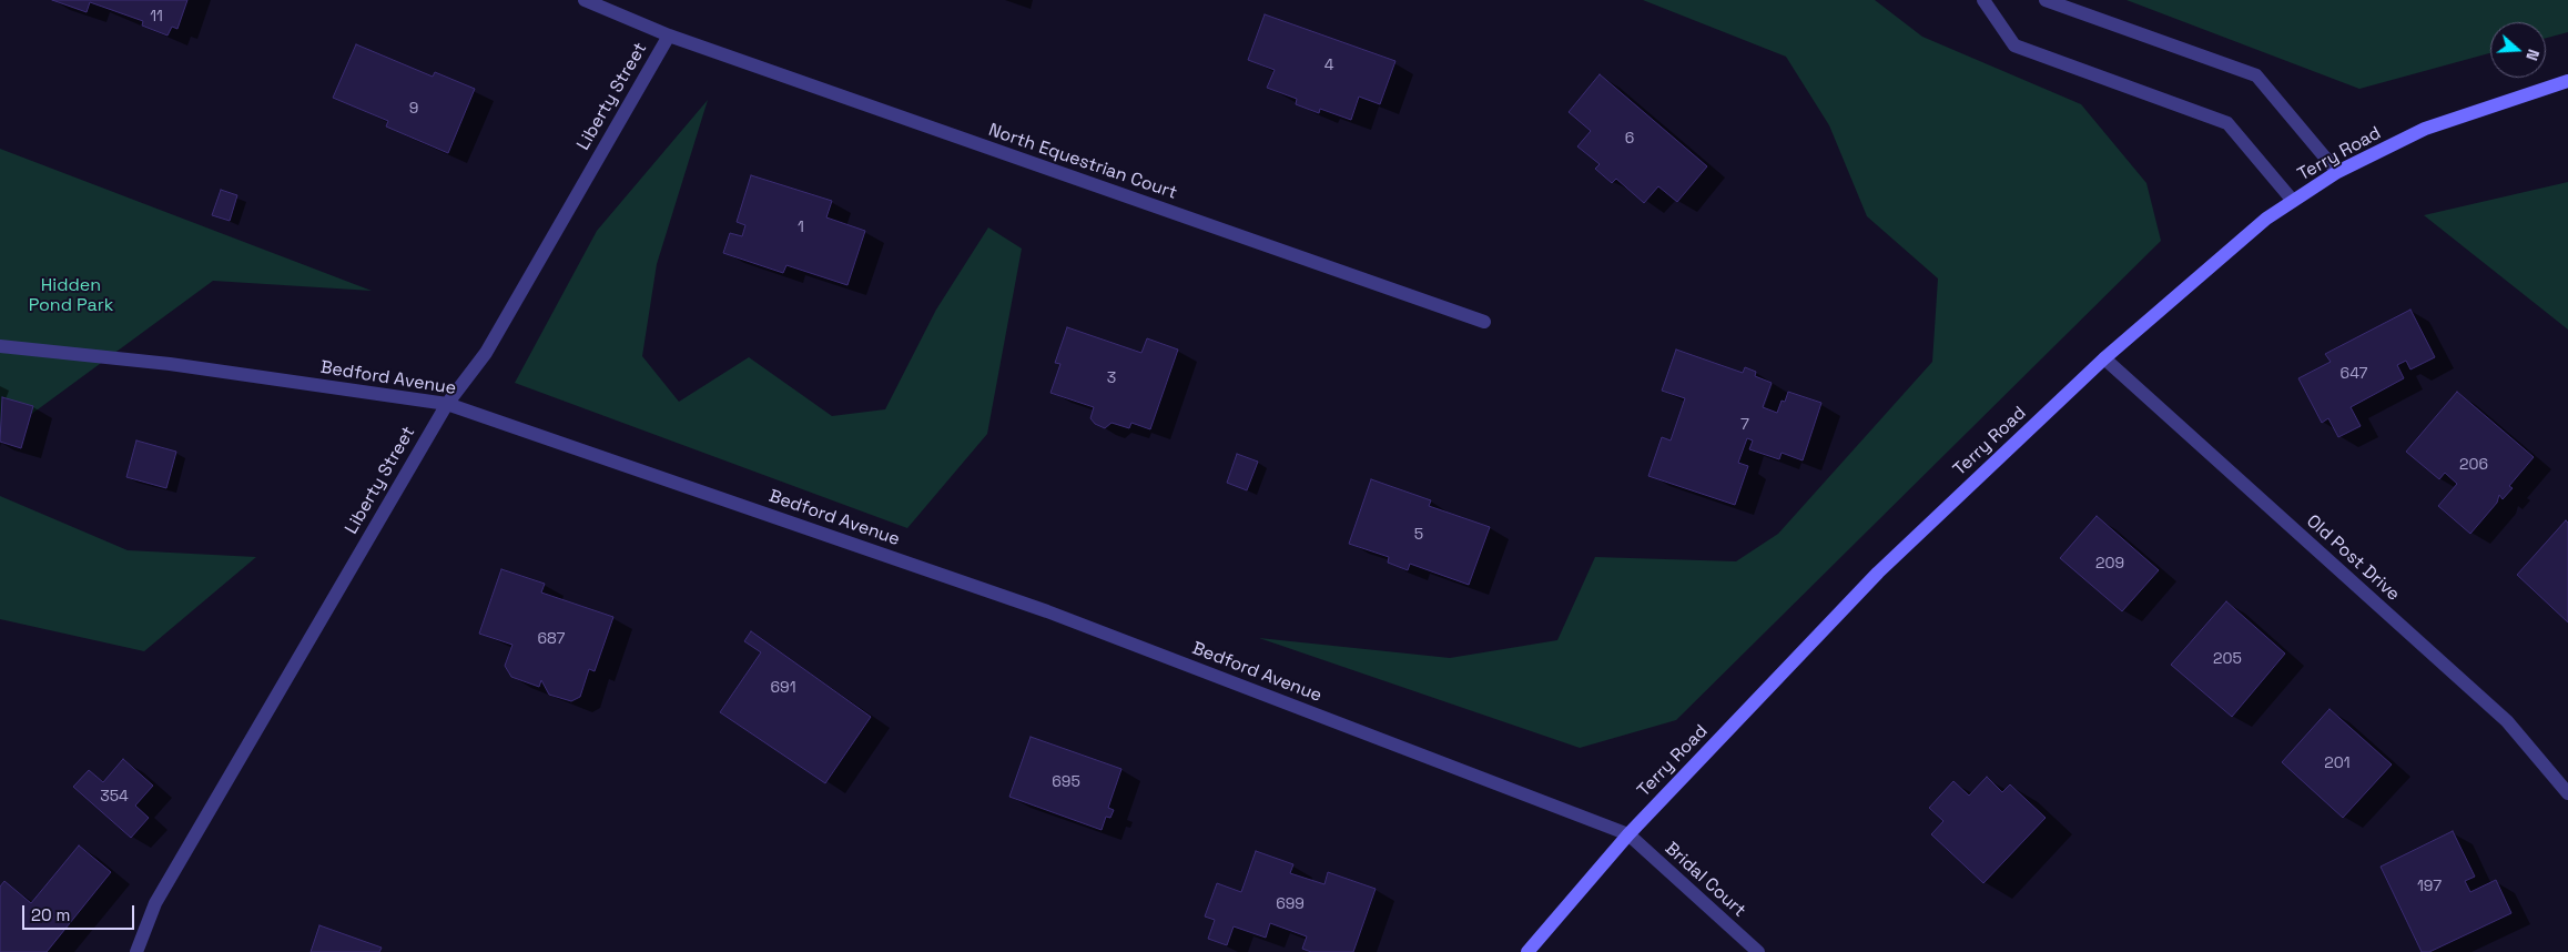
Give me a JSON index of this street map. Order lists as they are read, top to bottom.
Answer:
{
  "streets": {
    "street": [
      "Liberty Street",
      "Terry Road",
      "North Equestrian Court",
      "Bedford Avenue",
      "Old Post Drive",
      "Bridal Court"
    ]
  },
  "crossings": [
    ["Liberty Street", "North Equestrian Court"],
    ["Liberty Street", "Bedford Avenue"],
    ["Terry Road", "Bedford Avenue"],
    ["Terry Road", "Old Post Drive"],
    ["Terry Road", "Bridal Court"],
    ["Bedford Avenue", "Bridal Court"]
  ],
  "parks": ["Hidden Pond Park"],
  "house_numbers": [
    "11",
    "4",
    "9",
    "6",
    "1",
    "647",
    "3",
    "7",
    "206",
    "5",
    "209",
    "687",
    "205",
    "691",
    "201",
    "695",
    "354",
    "197",
    "699"
  ],
  "scale_bar": "20 m",
  "north": "right"
}
